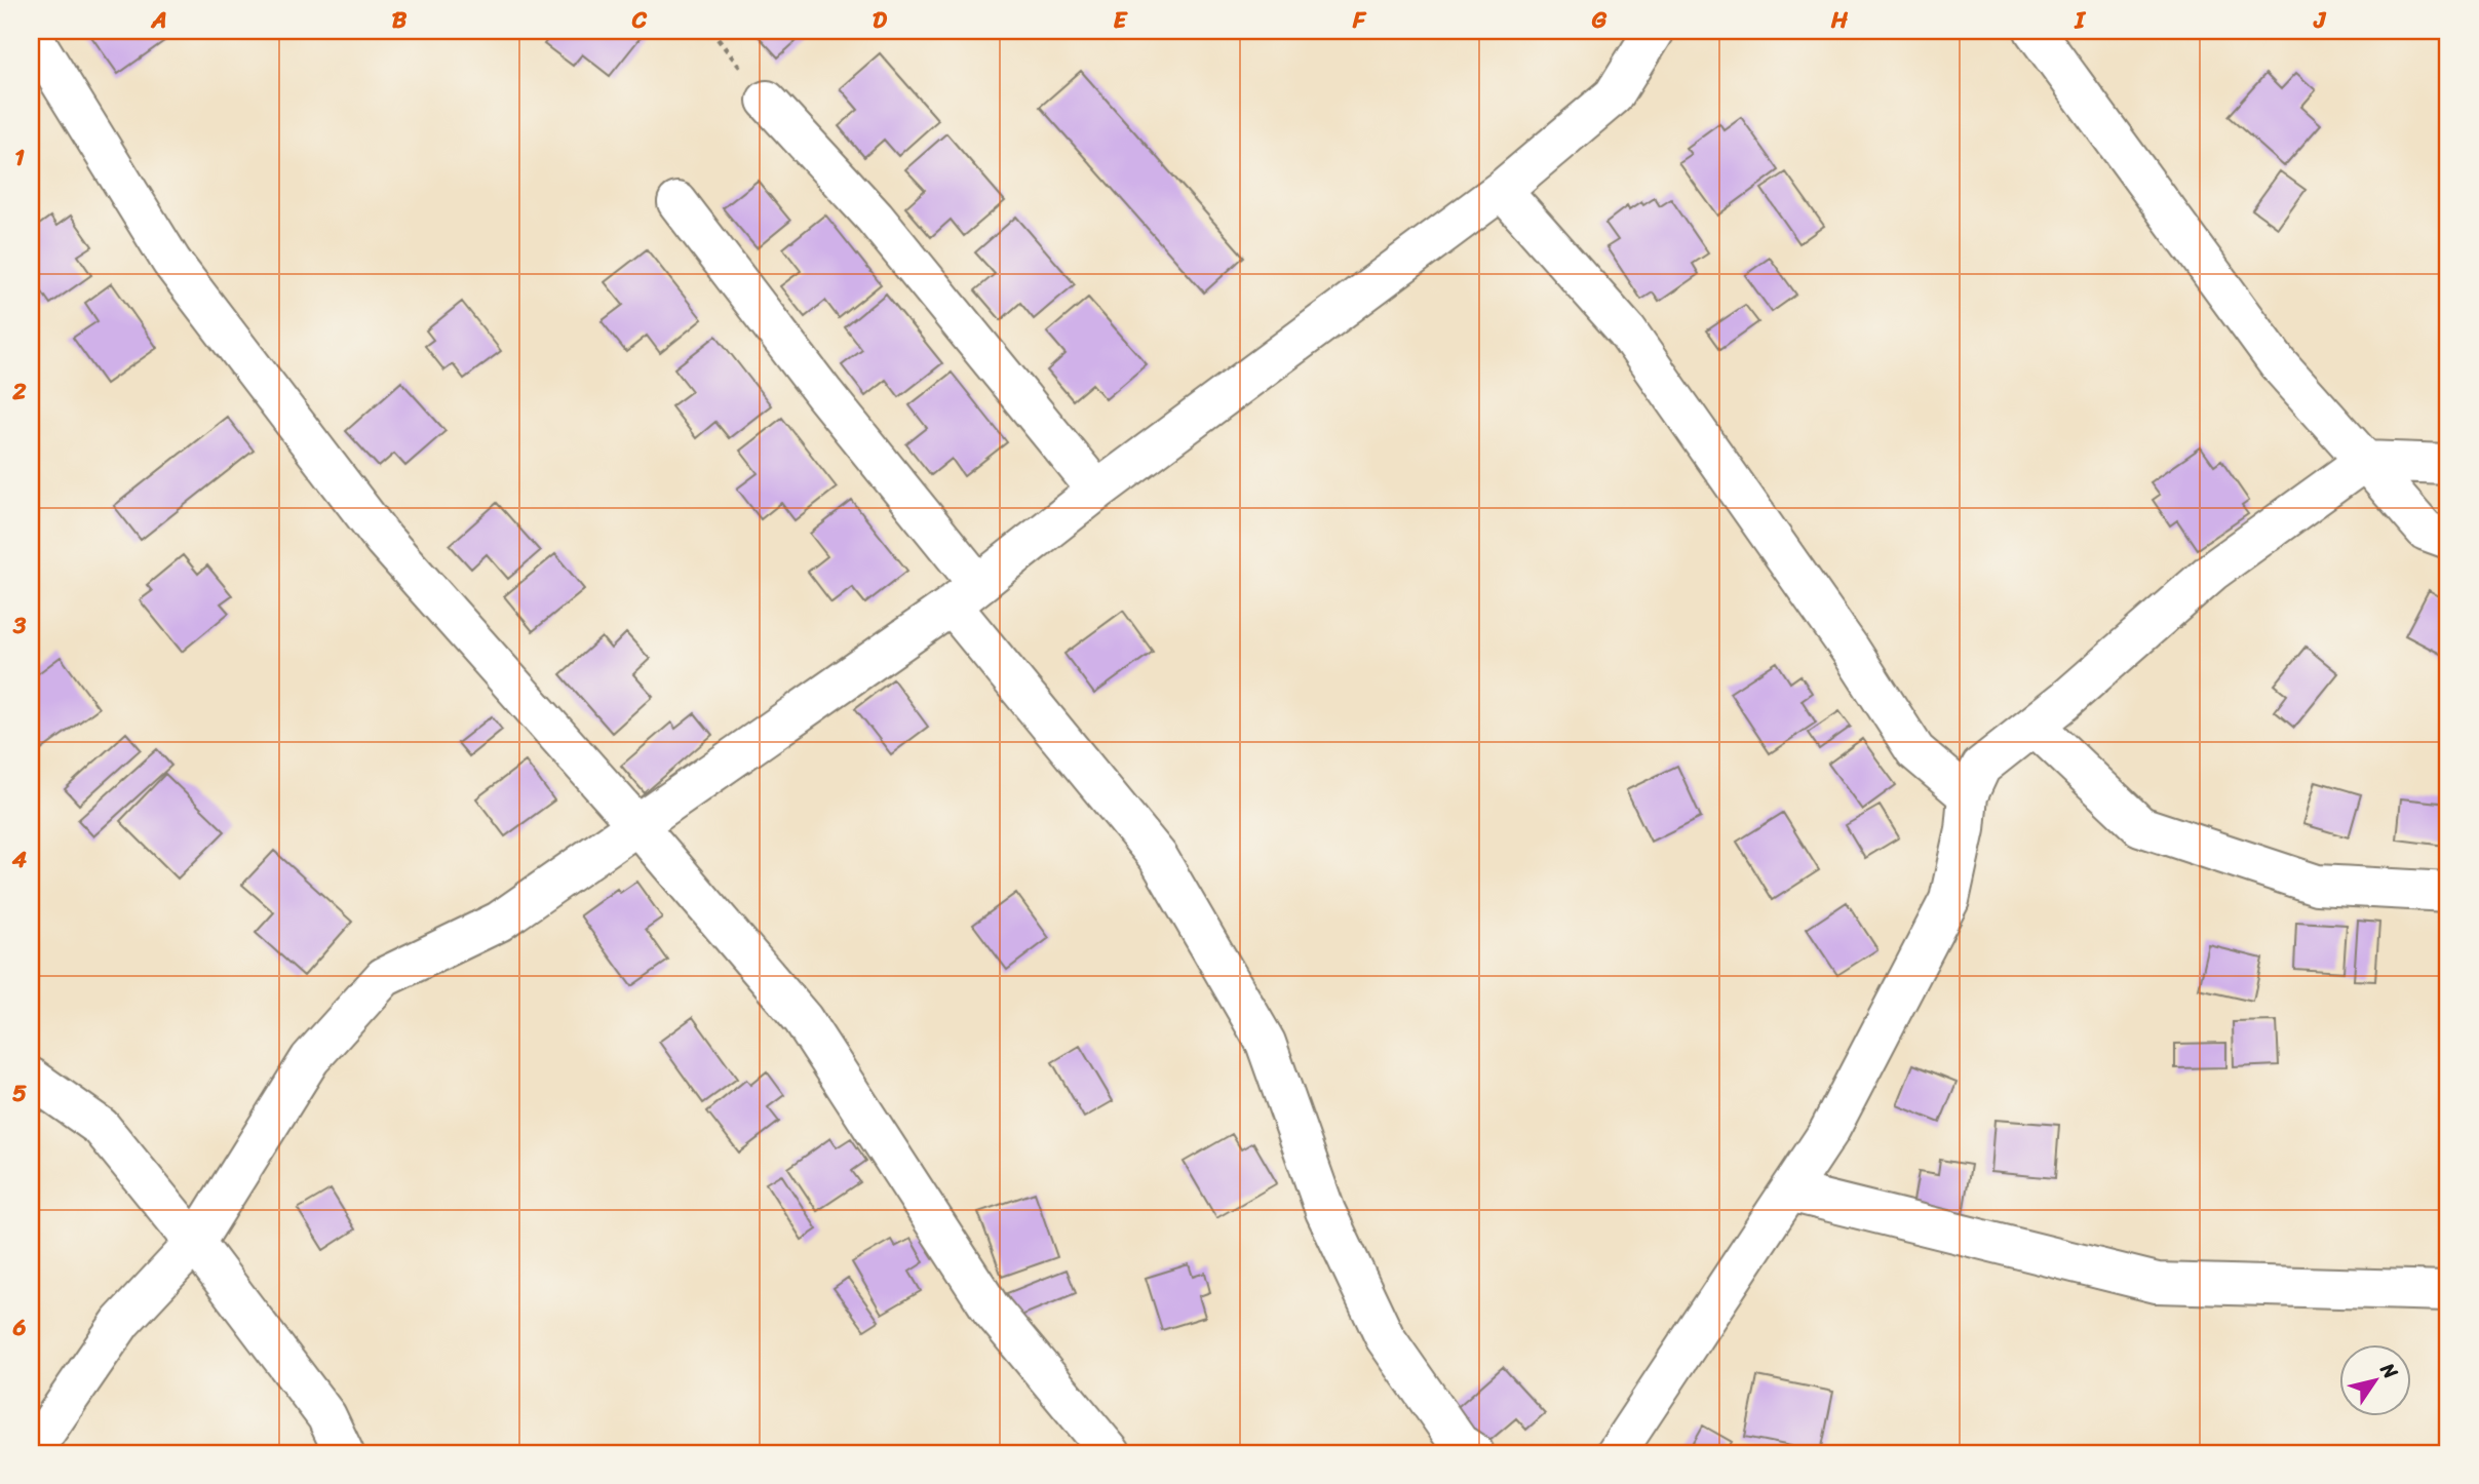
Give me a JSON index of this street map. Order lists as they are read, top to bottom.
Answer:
{
  "north": "top right",
  "grid": {
    "columns": [
      "A",
      "B",
      "C",
      "D",
      "E",
      "F",
      "G",
      "H",
      "I",
      "J"
    ],
    "rows": [
      "1",
      "2",
      "3",
      "4",
      "5",
      "6"
    ]
  }
}
